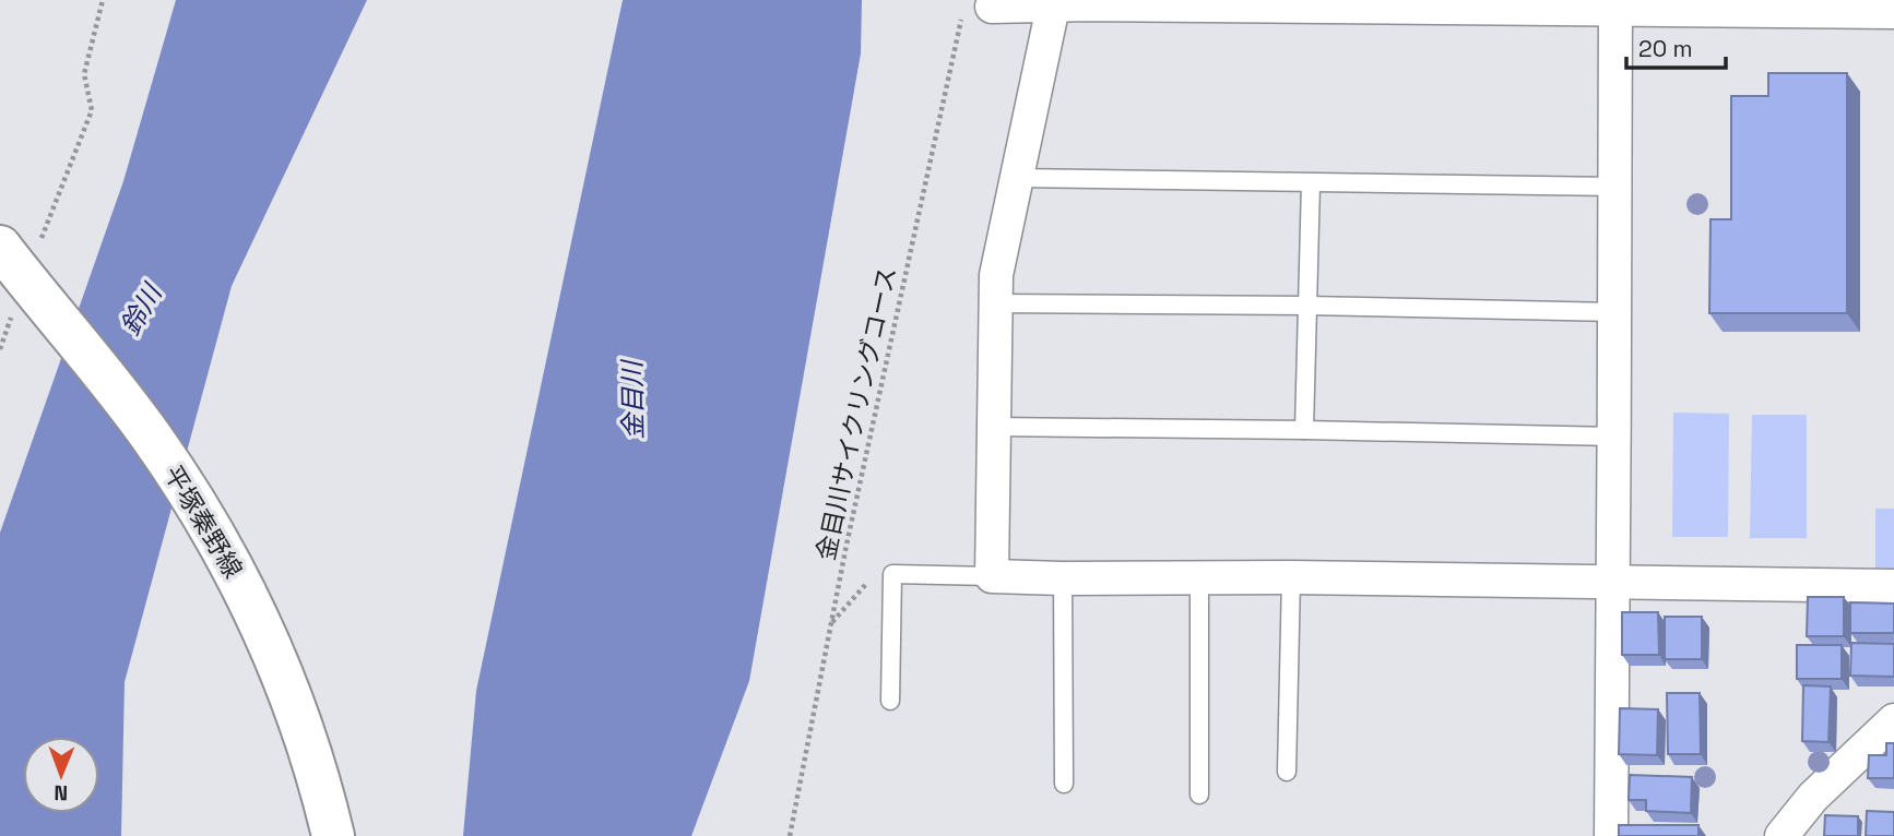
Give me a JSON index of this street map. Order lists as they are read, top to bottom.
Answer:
{
  "streets": {
    "main road": ["平塚秦野線"],
    "path": ["金目川サイクリングコース"]
  },
  "water": ["鈴川", "金目川"],
  "scale_bar": "20 m",
  "north": "bottom"
}
